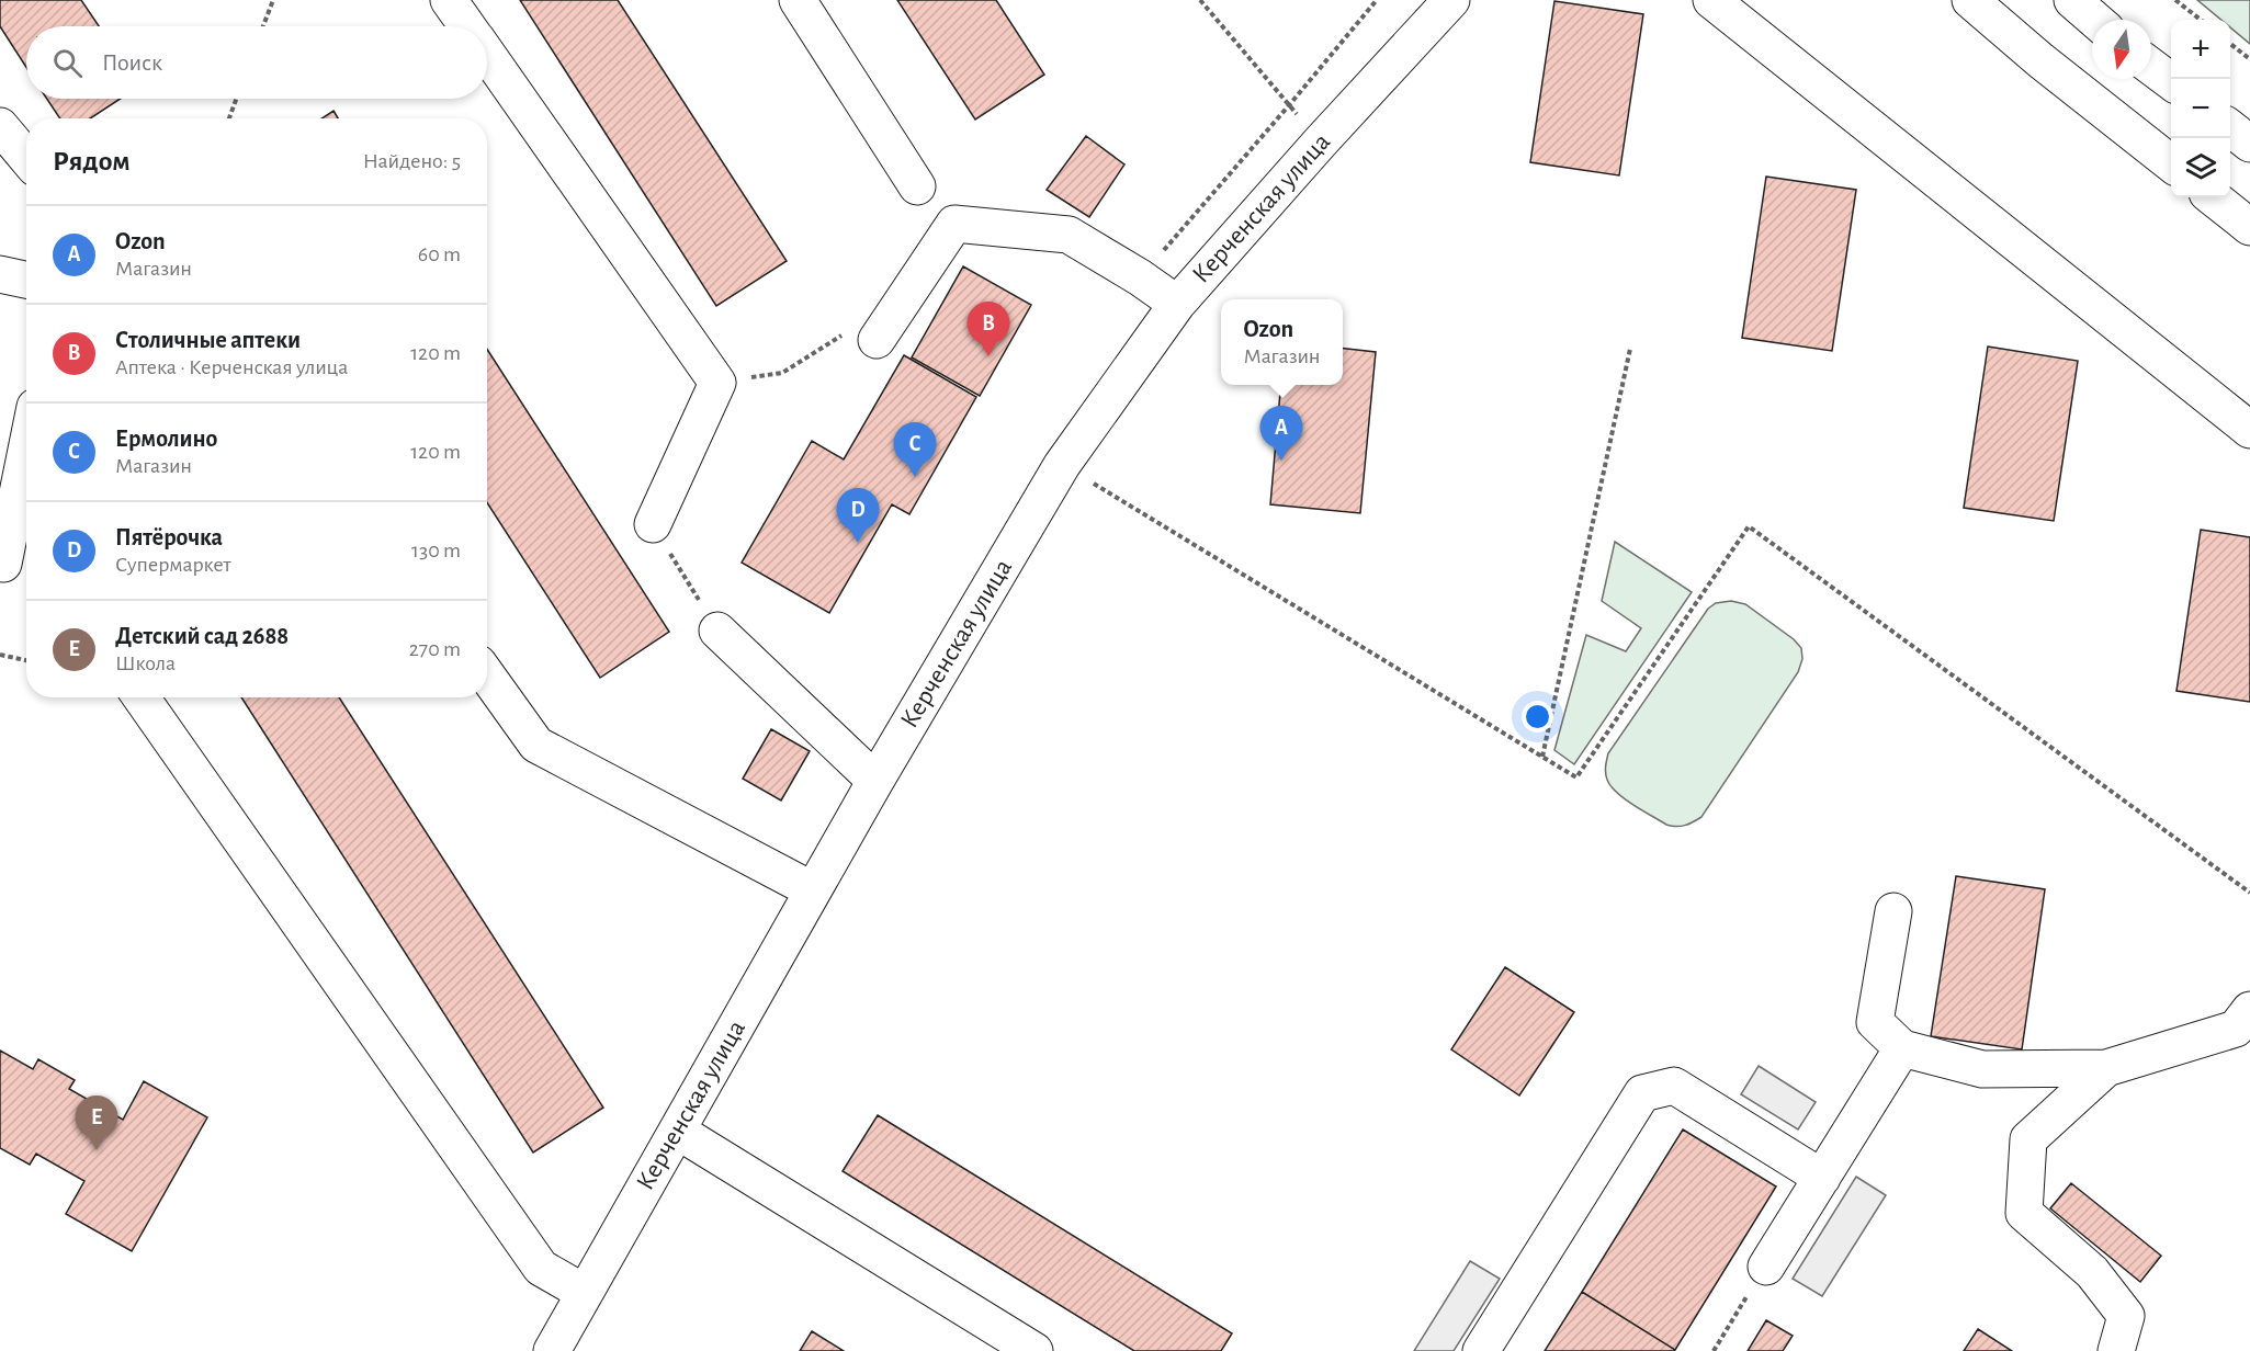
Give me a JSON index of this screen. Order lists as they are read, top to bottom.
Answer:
{
  "streets": {
    "street": ["Керченская улица"]
  },
  "north": "bottom",
  "page": {
    "map_buttons": ["+", "−"],
    "search": "Поиск",
    "heading": ["Рядом", "Найдено: 5"],
    "list": [
      {
        "mark": "A",
        "name": "Ozon",
        "note": "Магазин",
        "value": "60 m"
      },
      {
        "mark": "B",
        "name": "Столичные аптеки",
        "note": "Аптека · Керченская улица",
        "value": "120 m"
      },
      {
        "mark": "C",
        "name": "Ермолино",
        "note": "Магазин",
        "value": "120 m"
      },
      {
        "mark": "D",
        "name": "Пятёрочка",
        "note": "Супермаркет",
        "value": "130 m"
      },
      {
        "mark": "E",
        "name": "Детский сад 2688",
        "note": "Школа",
        "value": "270 m"
      }
    ],
    "popup": ["Ozon", "Магазин"],
    "pins": [
      "B",
      "A",
      "C",
      "D",
      "E"
    ]
  }
}
